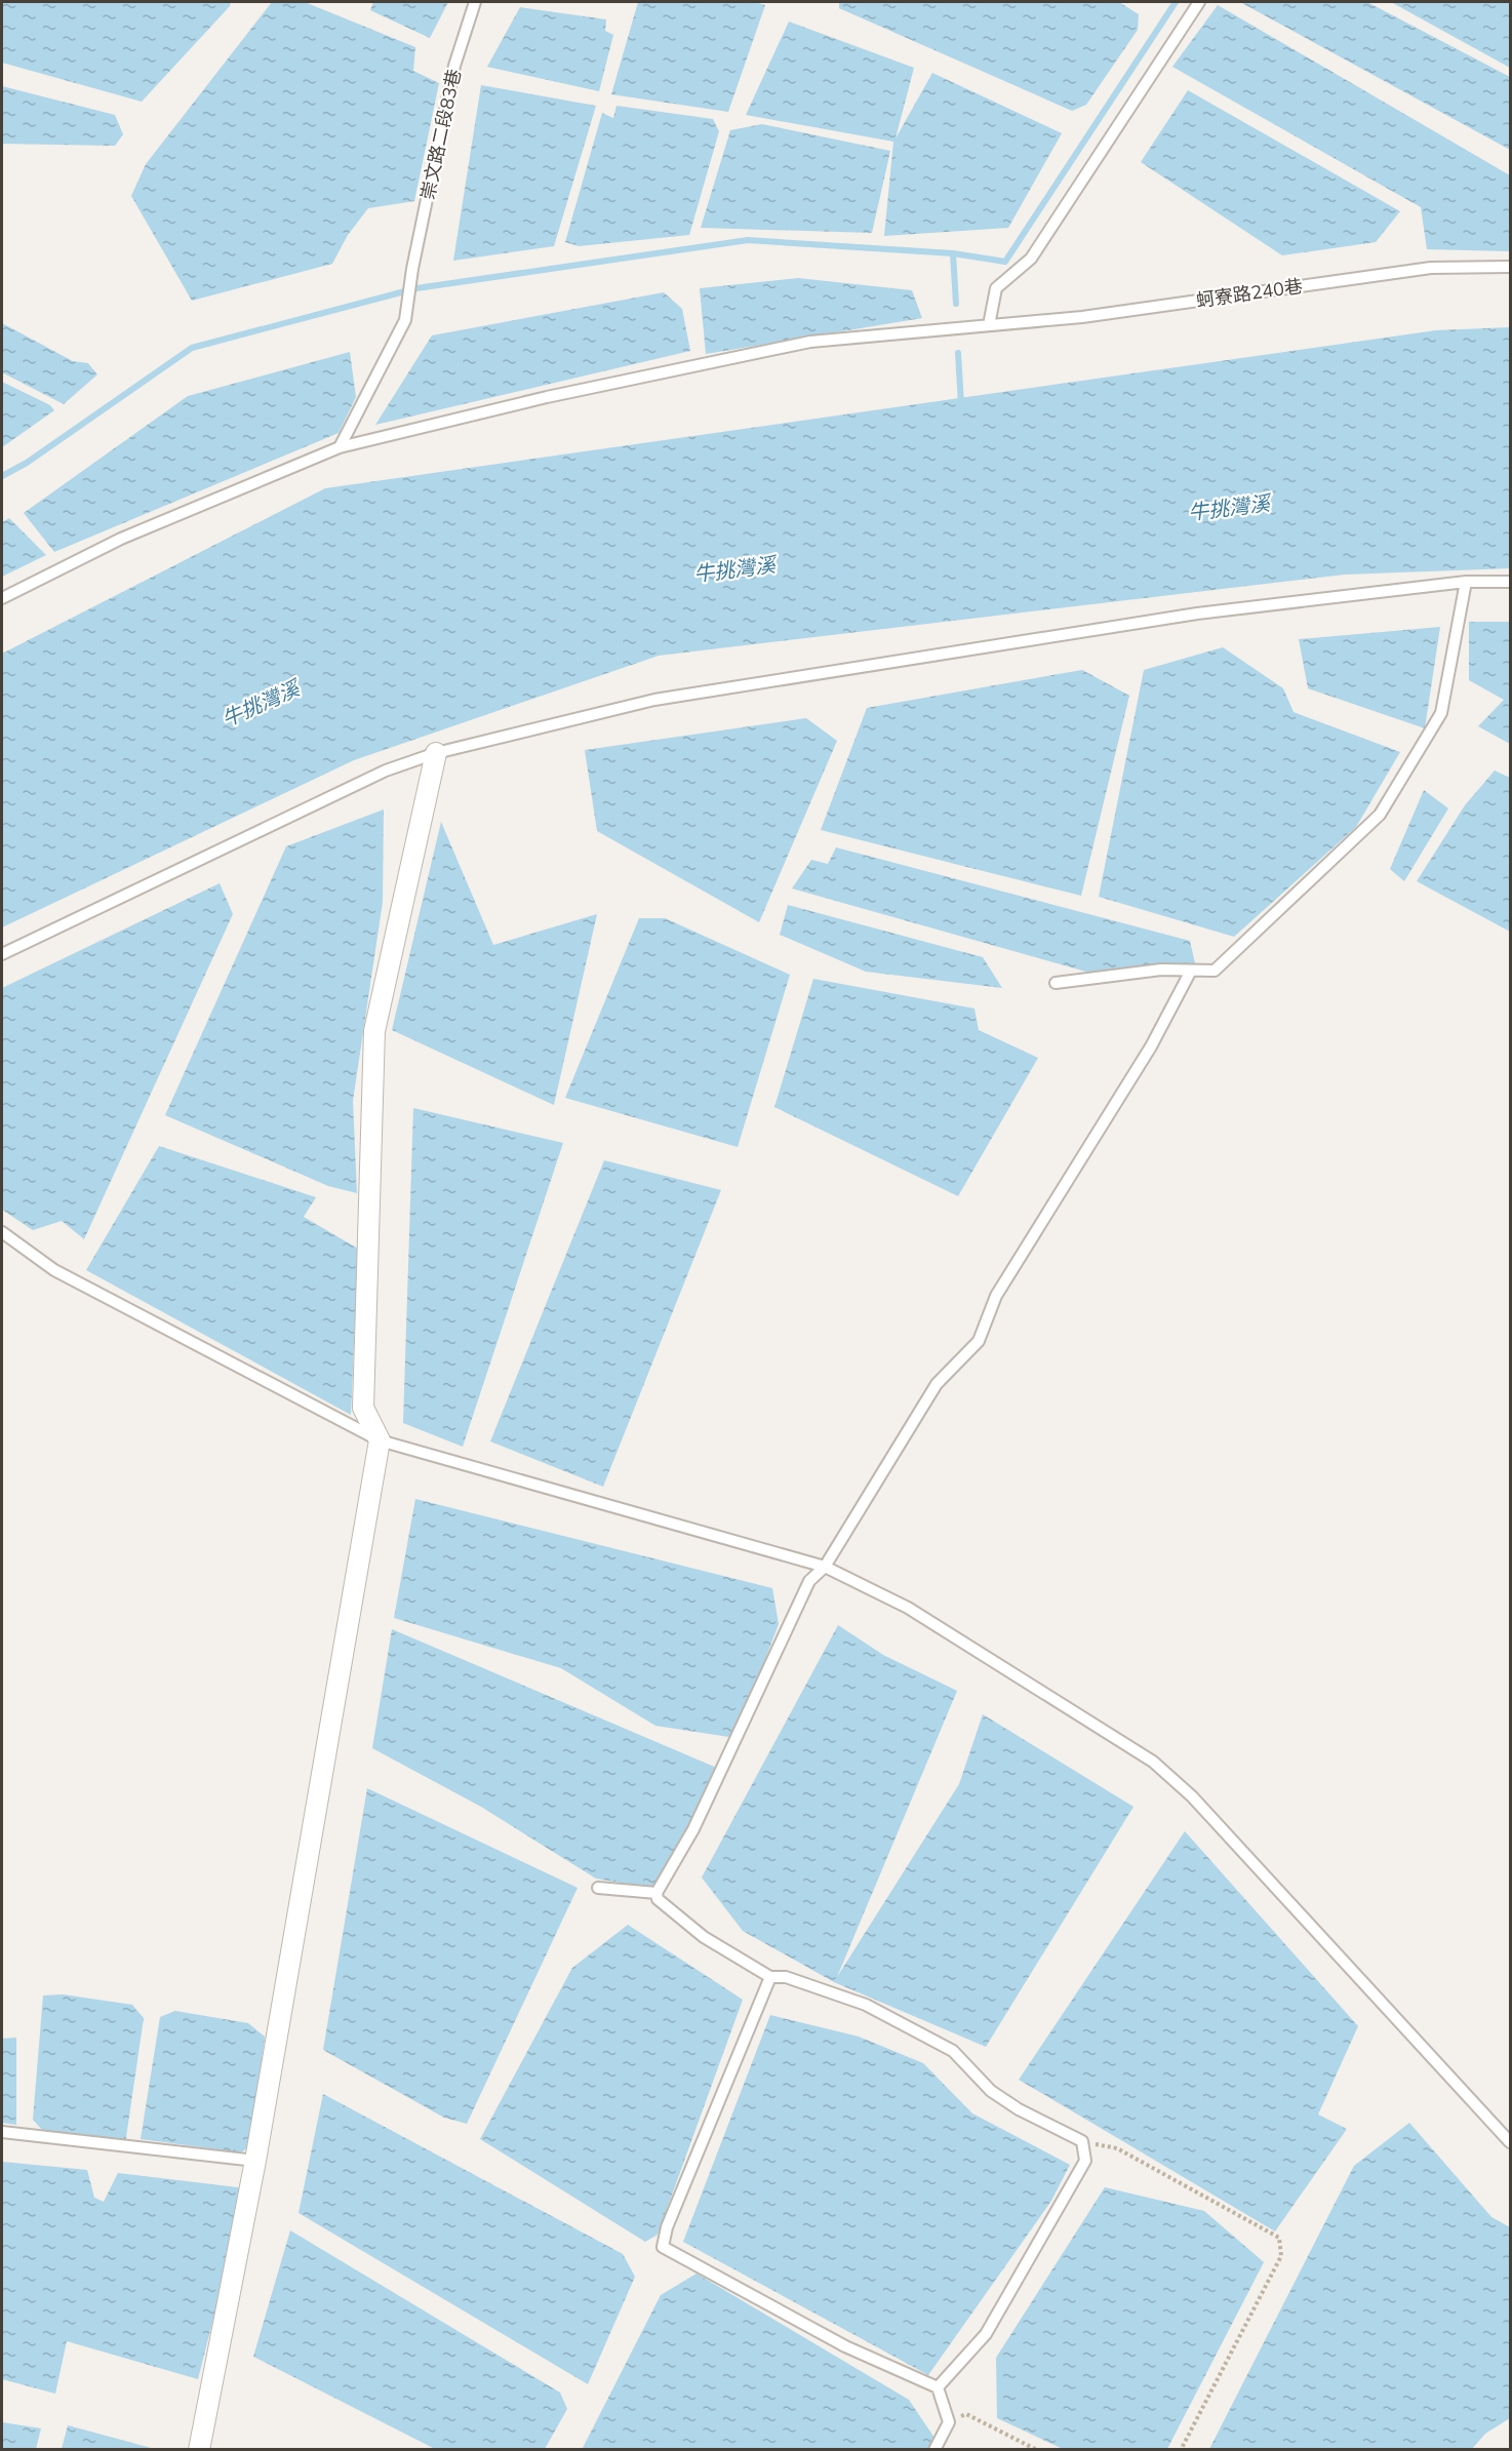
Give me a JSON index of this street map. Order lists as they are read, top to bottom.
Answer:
{
  "streets": {
    "lane": ["崇文路二段83巷", "蚵寮路240巷"]
  },
  "crossings": [
    ["崇文路二段83巷", "蚵寮路240巷"]
  ],
  "water": ["牛挑灣溪"]
}
